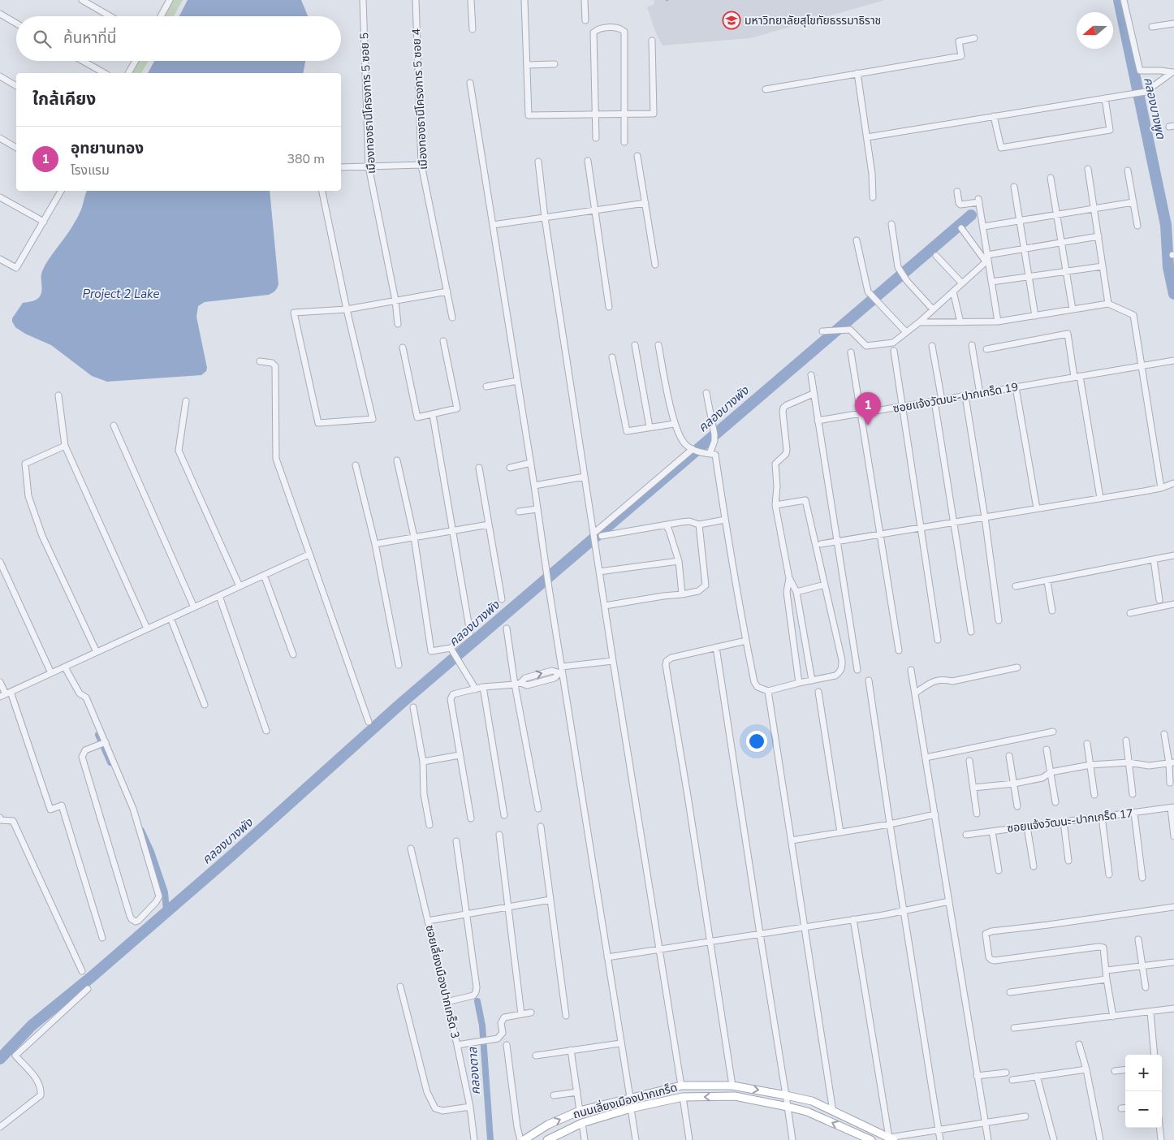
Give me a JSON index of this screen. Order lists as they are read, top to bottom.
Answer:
{
  "streets": {
    "main road": ["ถนนเลี่ยงเมืองปากเกร็ด"],
    "street": [
      "เมืองทองธานีโครงการ 5 ซอย 4",
      "เมืองทองธานีโครงการ 5 ซอย 5",
      "ซอยแจ้งวัฒนะ-ปากเกร็ด 19",
      "ซอยแจ้งวัฒนะ-ปากเกร็ด 17",
      "ซอยเลี่ยงเมืองปากเกร็ด 3"
    ]
  },
  "water": [
    "คลองบางพูด",
    "Project 2 Lake",
    "คลองบางพัง",
    "คลองตาล"
  ],
  "places": {
    "school or university": ["มหาวิทยาลัยสุโขทัยธรรมาธิราช"]
  },
  "north": "left",
  "page": {
    "search": "ค้นหาที่นี่",
    "heading": "ใกล้เคียง",
    "list": [
      {
        "mark": "1",
        "name": "อุทยานทอง",
        "note": "โรงแรม",
        "value": "380 m"
      }
    ],
    "pins": "1",
    "map_buttons": ["+", "−"]
  }
}
